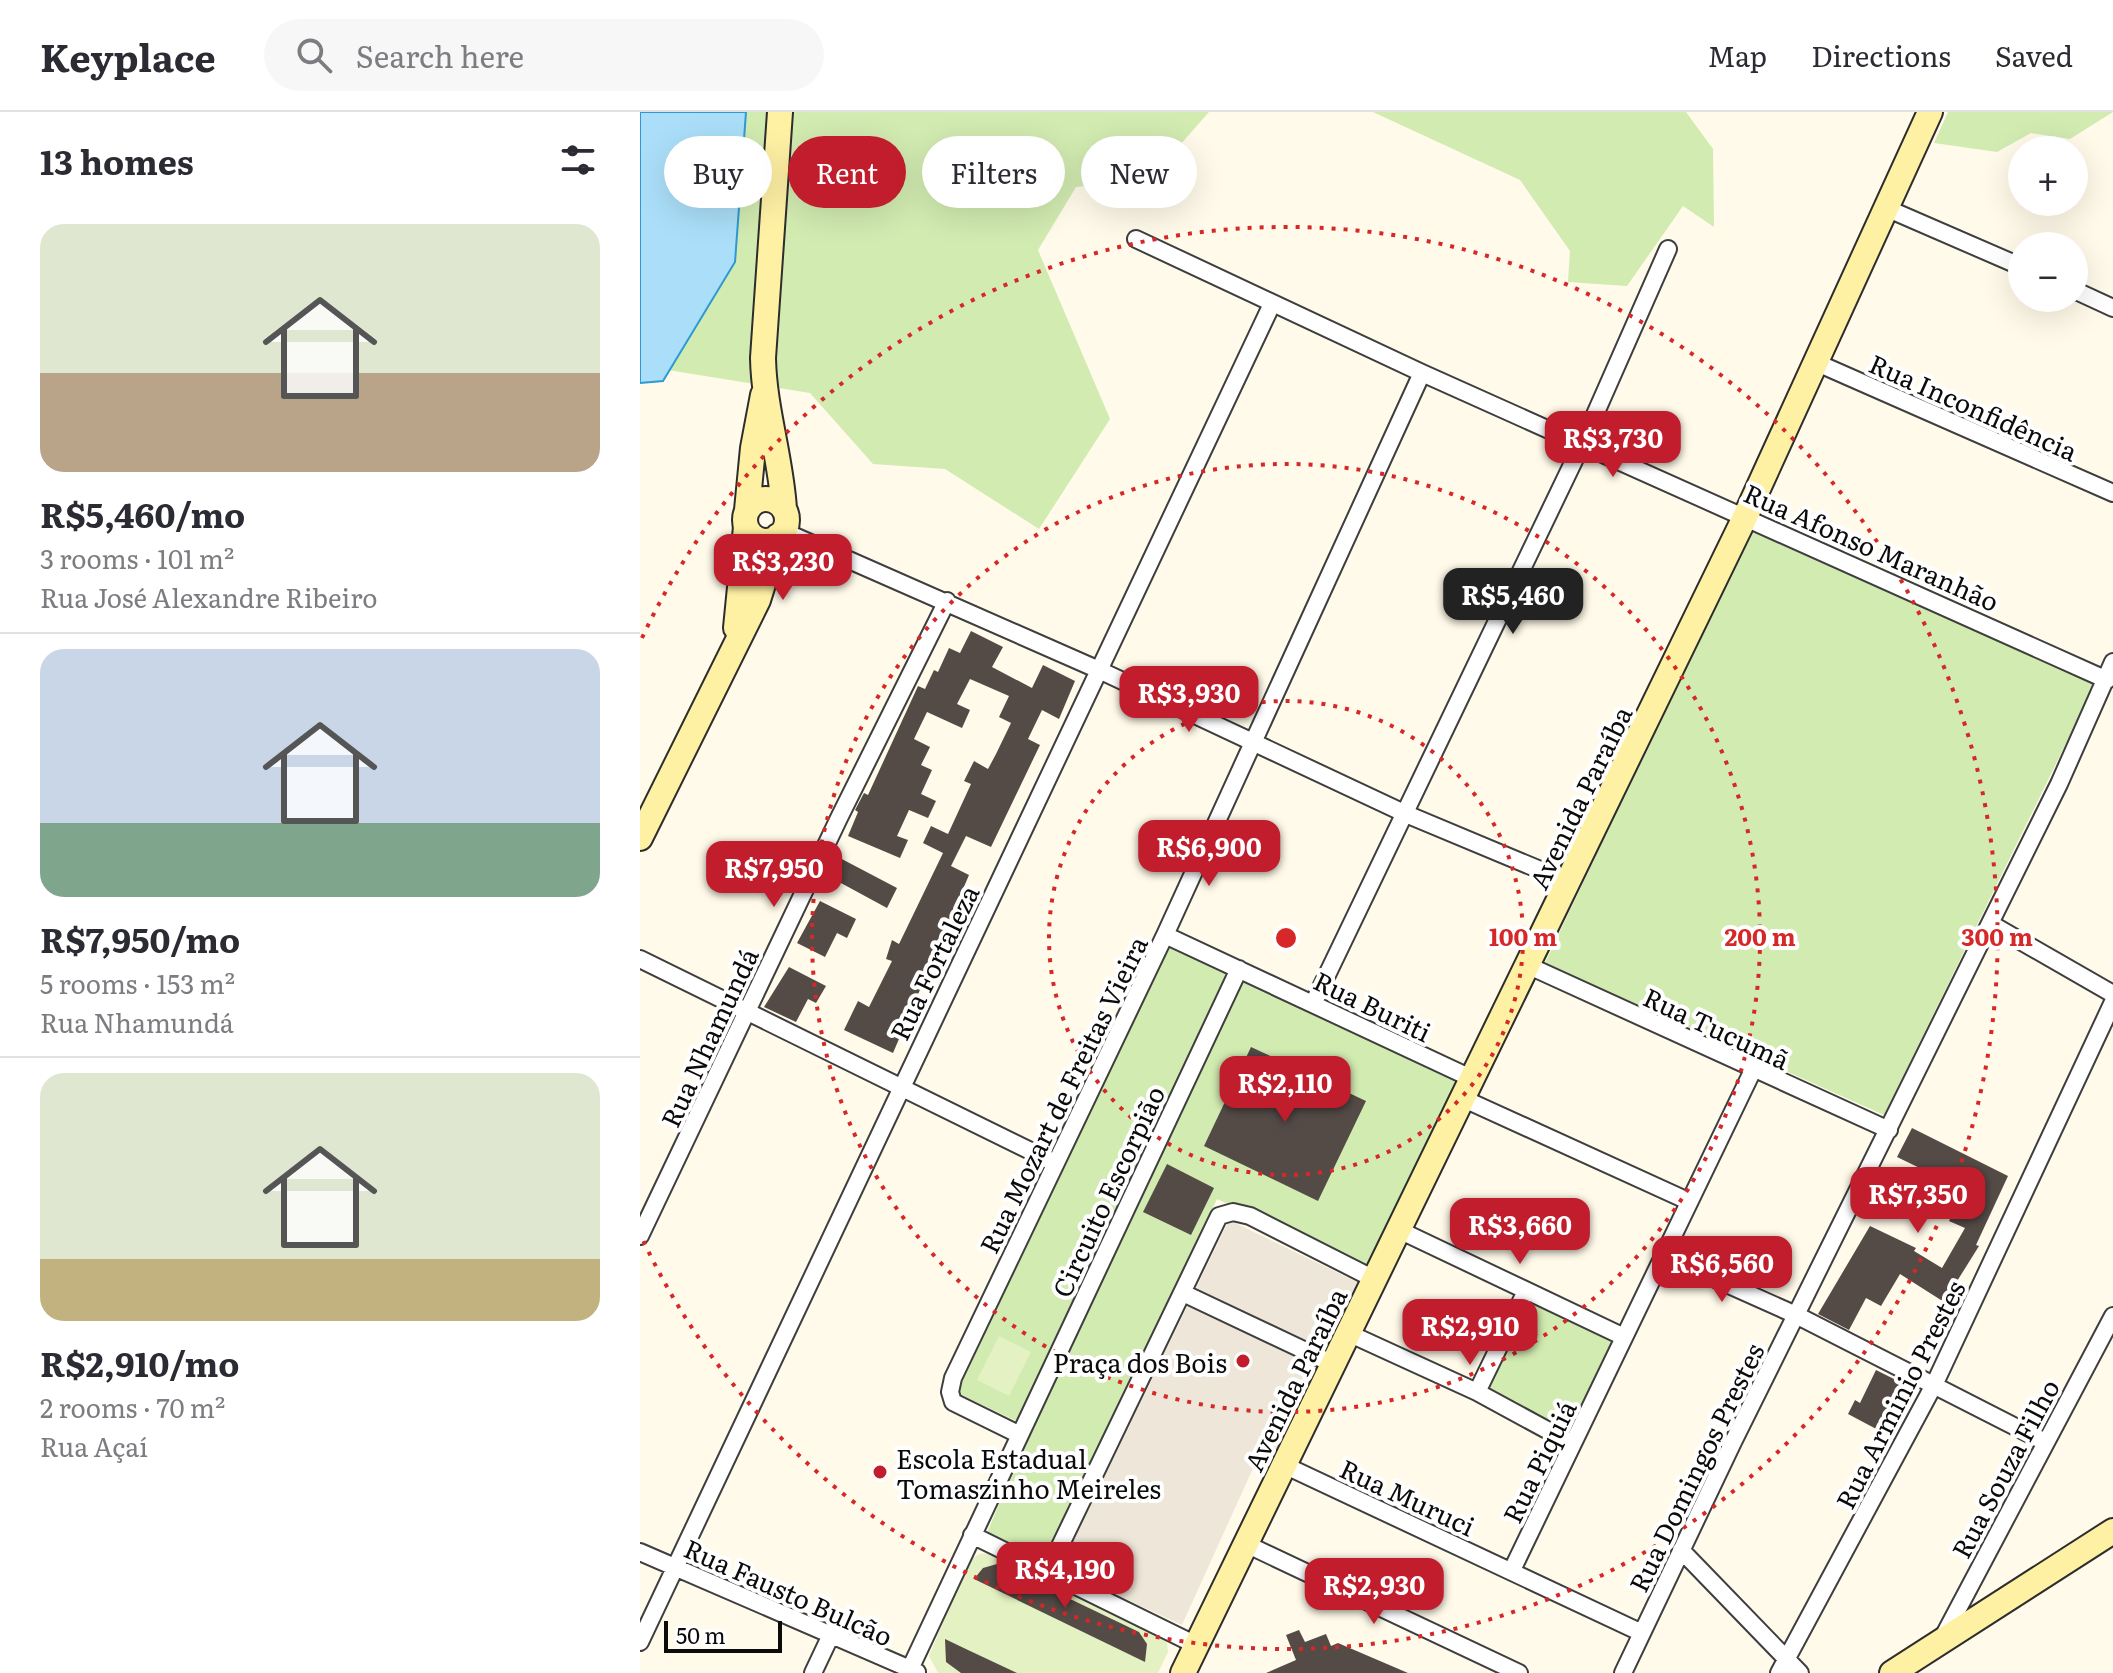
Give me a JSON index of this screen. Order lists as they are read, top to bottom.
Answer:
{
  "streets": {
    "street": [
      "Rua Inconfidência",
      "Rua Afonso Maranhão",
      "Avenida Paraíba",
      "Rua Fortaleza",
      "Rua Buriti",
      "Rua Tucumã",
      "Rua Nhamundá",
      "Rua Mozart de Freitas Vieira",
      "Circuito Escorpião",
      "Rua Arminio Prestes",
      "Rua Piquiá",
      "Rua Domingos Prestes",
      "Rua Souza Filho",
      "Rua Muruci",
      "Rua Fausto Bulcão"
    ]
  },
  "crossings": [
    ["Rua Inconfidência", "Avenida Paraíba"],
    ["Rua Afonso Maranhão", "Avenida Paraíba"],
    ["Rua Afonso Maranhão", "Rua Fortaleza"],
    ["Rua Afonso Maranhão", "Rua Mozart de Freitas Vieira"],
    ["Rua Afonso Maranhão", "Rua Domingos Prestes"],
    ["Avenida Paraíba", "Rua Buriti"],
    ["Avenida Paraíba", "Rua Tucumã"],
    ["Avenida Paraíba", "Rua Muruci"],
    ["Rua Fortaleza", "Rua Fausto Bulcão"],
    ["Rua Buriti", "Rua Mozart de Freitas Vieira"],
    ["Rua Buriti", "Circuito Escorpião"],
    ["Rua Buriti", "Rua Piquiá"],
    ["Rua Tucumã", "Rua Piquiá"],
    ["Rua Tucumã", "Rua Domingos Prestes"],
    ["Rua Mozart de Freitas Vieira", "Circuito Escorpião"],
    ["Rua Piquiá", "Rua Muruci"],
    ["Rua Domingos Prestes", "Rua Muruci"]
  ],
  "places": ["Praça dos Bois", "Escola Estadual Tomaszinho Meireles"],
  "scale_bar": "50 m",
  "page": {
    "header": "Keyplace",
    "search": "Search here",
    "nav": ["Map", "Directions", "Saved"],
    "heading": "13 homes",
    "map_buttons": ["+", "−"],
    "chip": [
      "Buy",
      "Rent",
      "Filters",
      "New"
    ],
    "list": [
      {
        "name": "R$5,460/mo",
        "note": "3 rooms · 101 m² · Rua José Alexandre Ribeiro"
      },
      {
        "name": "R$7,950/mo",
        "note": "5 rooms · 153 m² · Rua Nhamundá"
      },
      {
        "name": "R$2,910/mo",
        "note": "2 rooms · 70 m² · Rua Açaí"
      }
    ],
    "price": [
      "R$3,730",
      "R$3,230",
      "R$5,460",
      "R$3,930",
      "R$6,900",
      "R$7,950",
      "R$2,110",
      "R$7,350",
      "R$3,660",
      "R$6,560",
      "R$2,910",
      "R$4,190",
      "R$2,930"
    ],
    "scale": "50 m"
  },
  "rings": ["100 m", "200 m", "300 m"]
}
